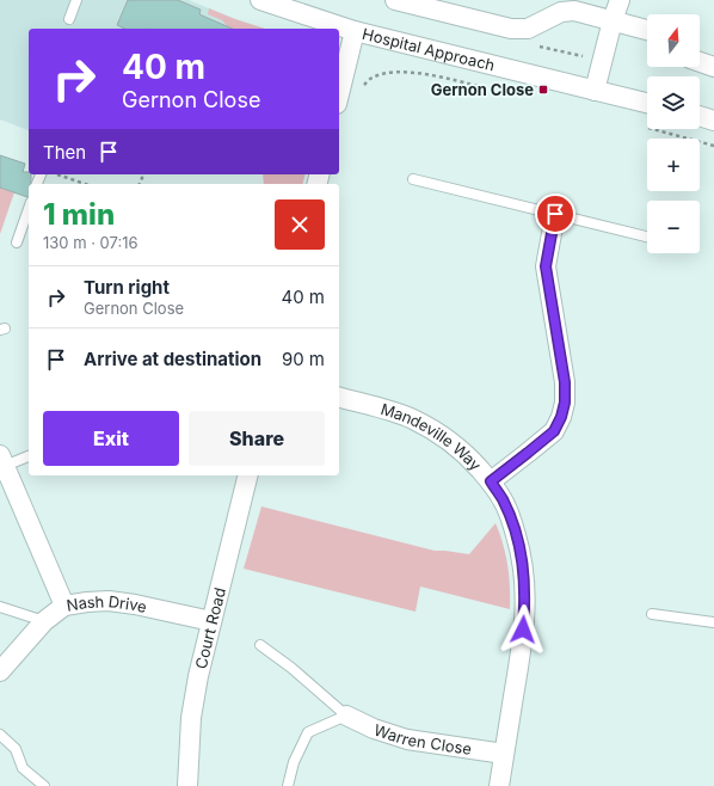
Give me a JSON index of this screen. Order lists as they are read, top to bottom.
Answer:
{
  "streets": {
    "street": [
      "Hospital Approach",
      "Mandeville Way",
      "Nash Drive",
      "Court Road",
      "Warren Close"
    ]
  },
  "crossings": [
    ["Mandeville Way", "Warren Close"],
    ["Nash Drive", "Court Road"]
  ],
  "places": {
    "transit": ["Gernon Close"]
  },
  "north": "top",
  "page": {
    "map_buttons": ["+", "−"],
    "turn": ["40 m", "Gernon Close"],
    "then": "Then",
    "heading": ["1 min", "130 m · 07:16"],
    "list": [
      {
        "name": "Turn right",
        "note": "Gernon Close",
        "value": "40 m"
      },
      {
        "name": "Arrive at destination",
        "value": "90 m"
      }
    ],
    "buttons": ["Exit", "Share"]
  }
}
